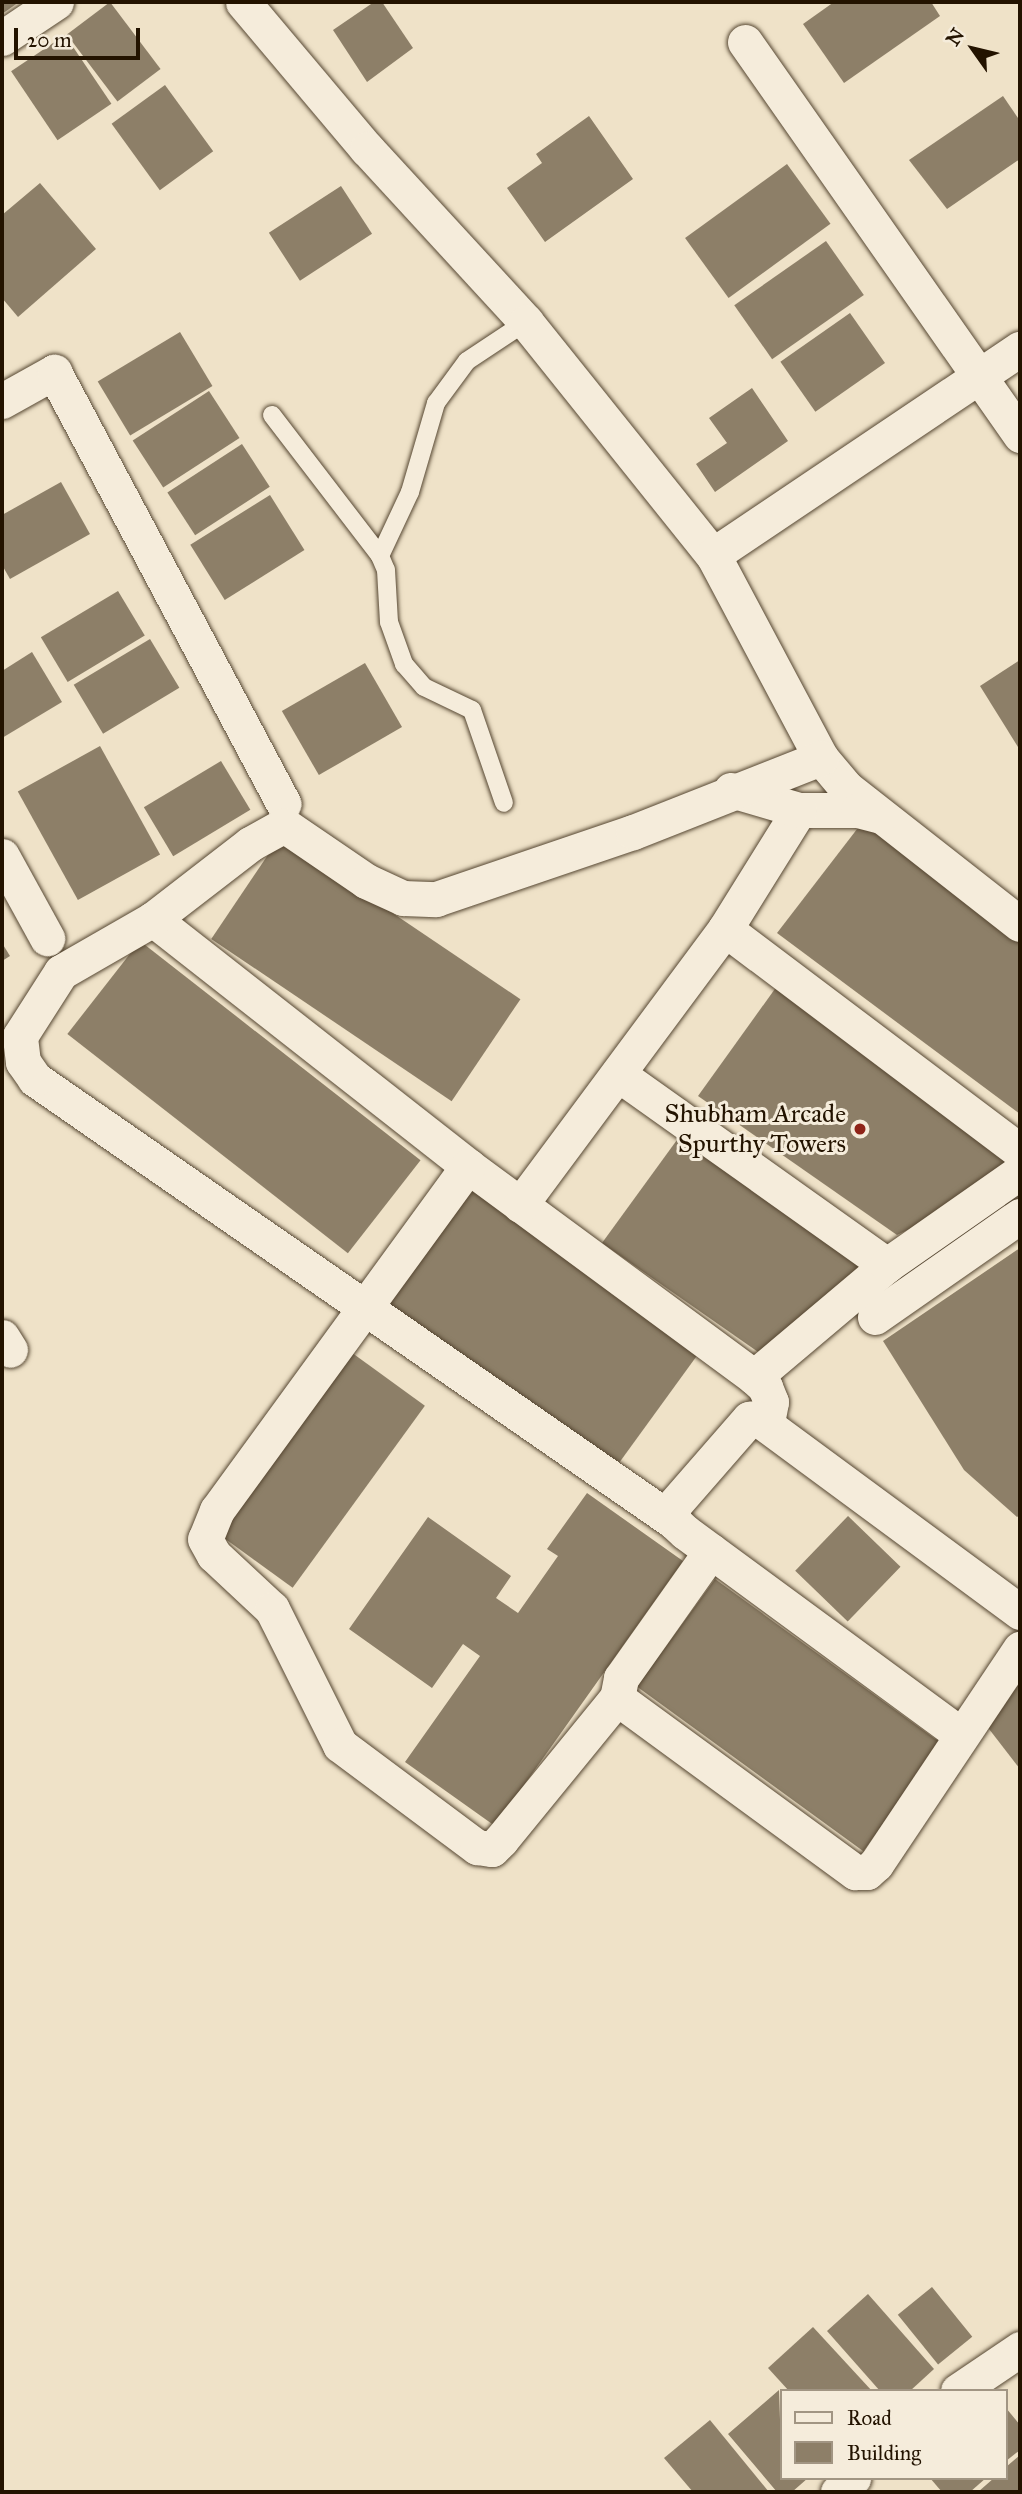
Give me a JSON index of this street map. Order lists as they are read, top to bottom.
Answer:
{
  "places": ["Shubham Arcade Spurthy Towers"],
  "legend": ["Road", "Building"],
  "scale_bar": "20 m",
  "north": "top left"
}
